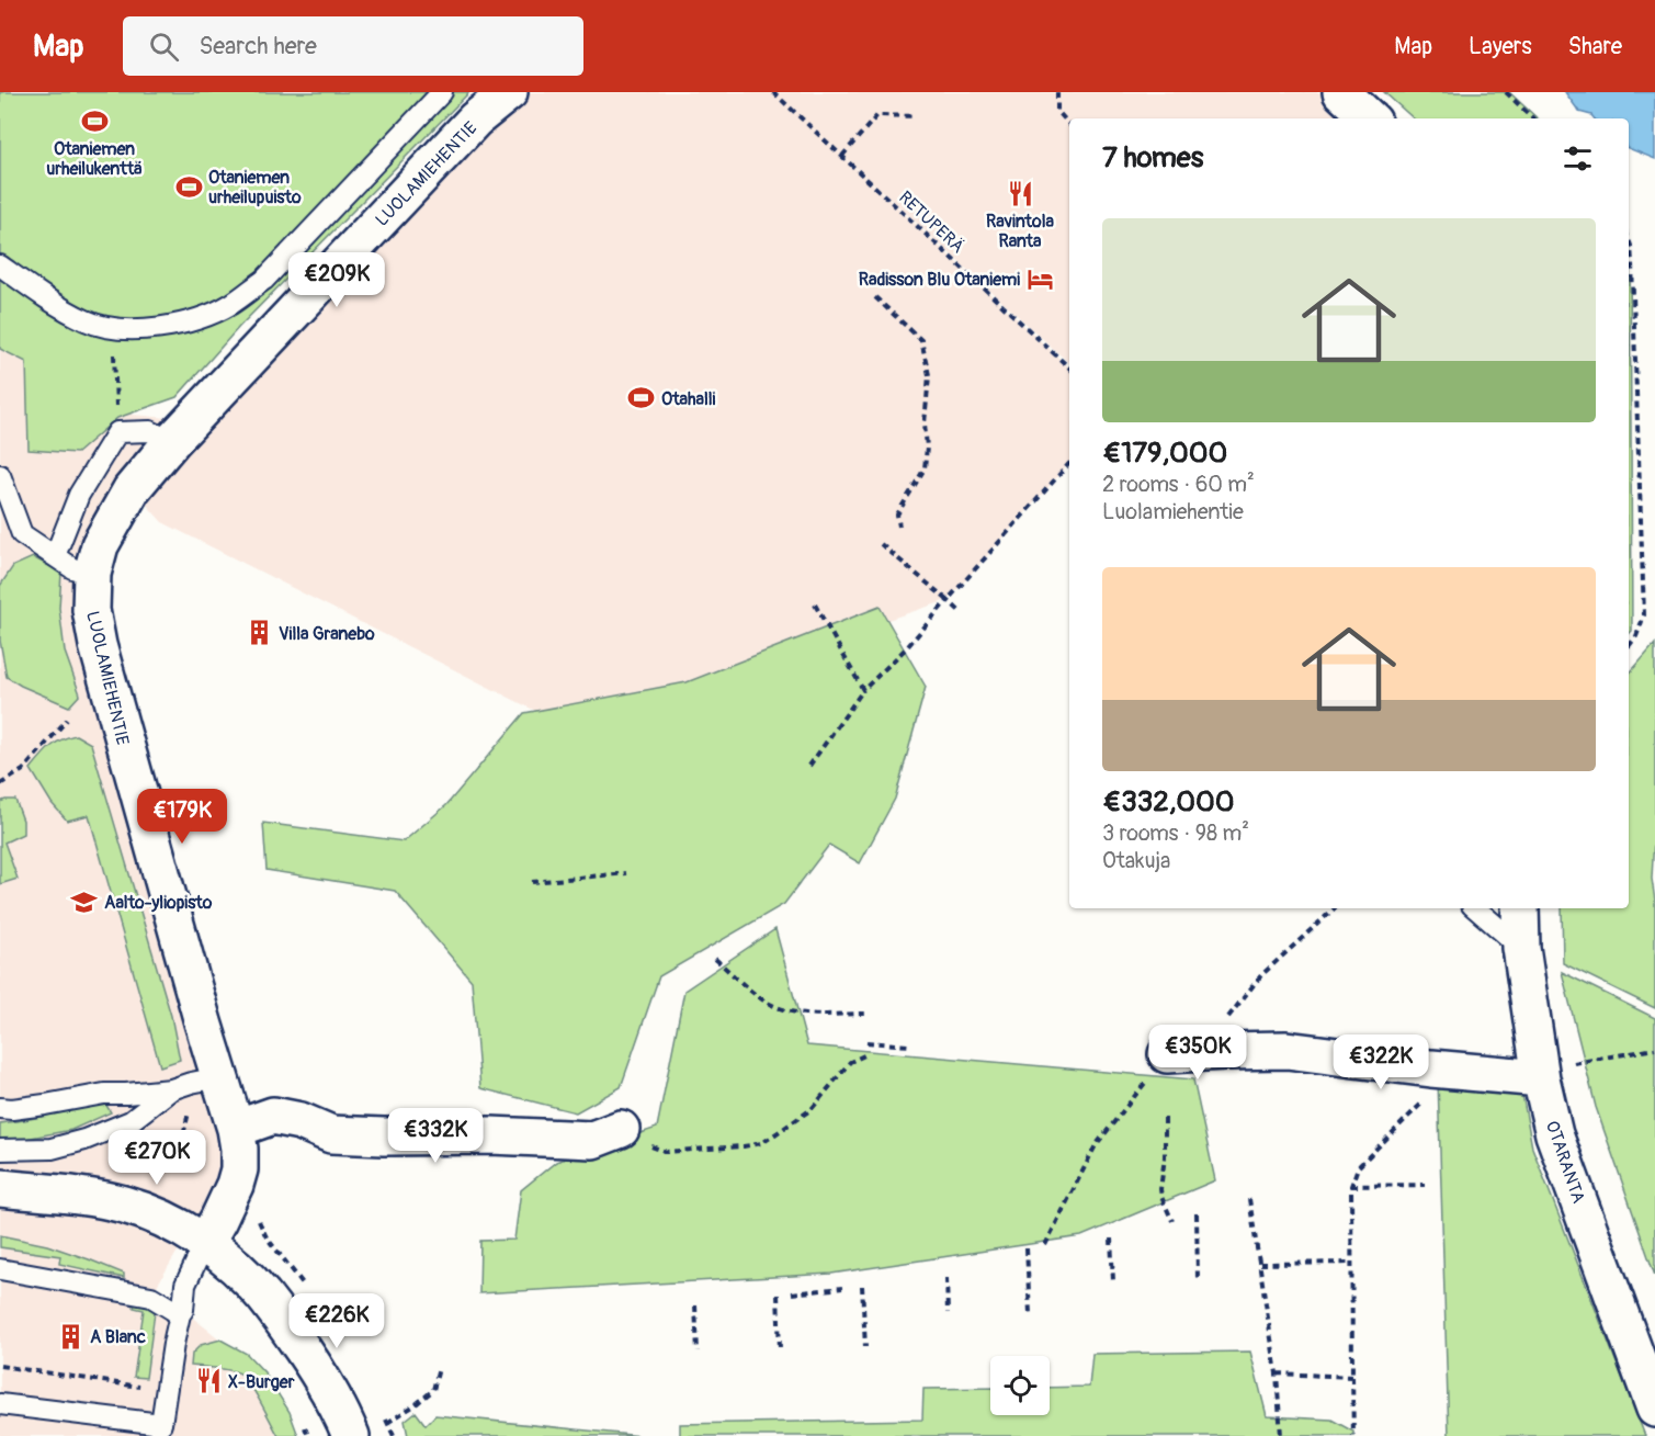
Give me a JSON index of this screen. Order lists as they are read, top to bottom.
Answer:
{
  "streets": {
    "street": ["LUOLAMIEHENTIE", "OTARANTA"],
    "path": ["RETUPERÄ"]
  },
  "places": {
    "sports": ["Otaniemen urheilukenttä", "Otaniemen urheilupuisto", "Otahalli"],
    "restaurant": ["Ravintola Ranta", "X-Burger"],
    "hotel": ["Radisson Blu Otaniemi"],
    "building": ["Villa Granebo", "A Blanc"],
    "school or university": ["Aalto-yliopisto"]
  },
  "page": {
    "header": "Map",
    "search": "Search here",
    "nav": ["Map", "Layers", "Share"],
    "heading": "7 homes",
    "list": [
      {
        "name": "€179,000",
        "note": "2 rooms · 60 m² · Luolamiehentie"
      },
      {
        "name": "€332,000",
        "note": "3 rooms · 98 m² · Otakuja"
      }
    ],
    "price": [
      "€209K",
      "€179K",
      "€350K",
      "€322K",
      "€332K",
      "€270K",
      "€226K"
    ]
  }
}
